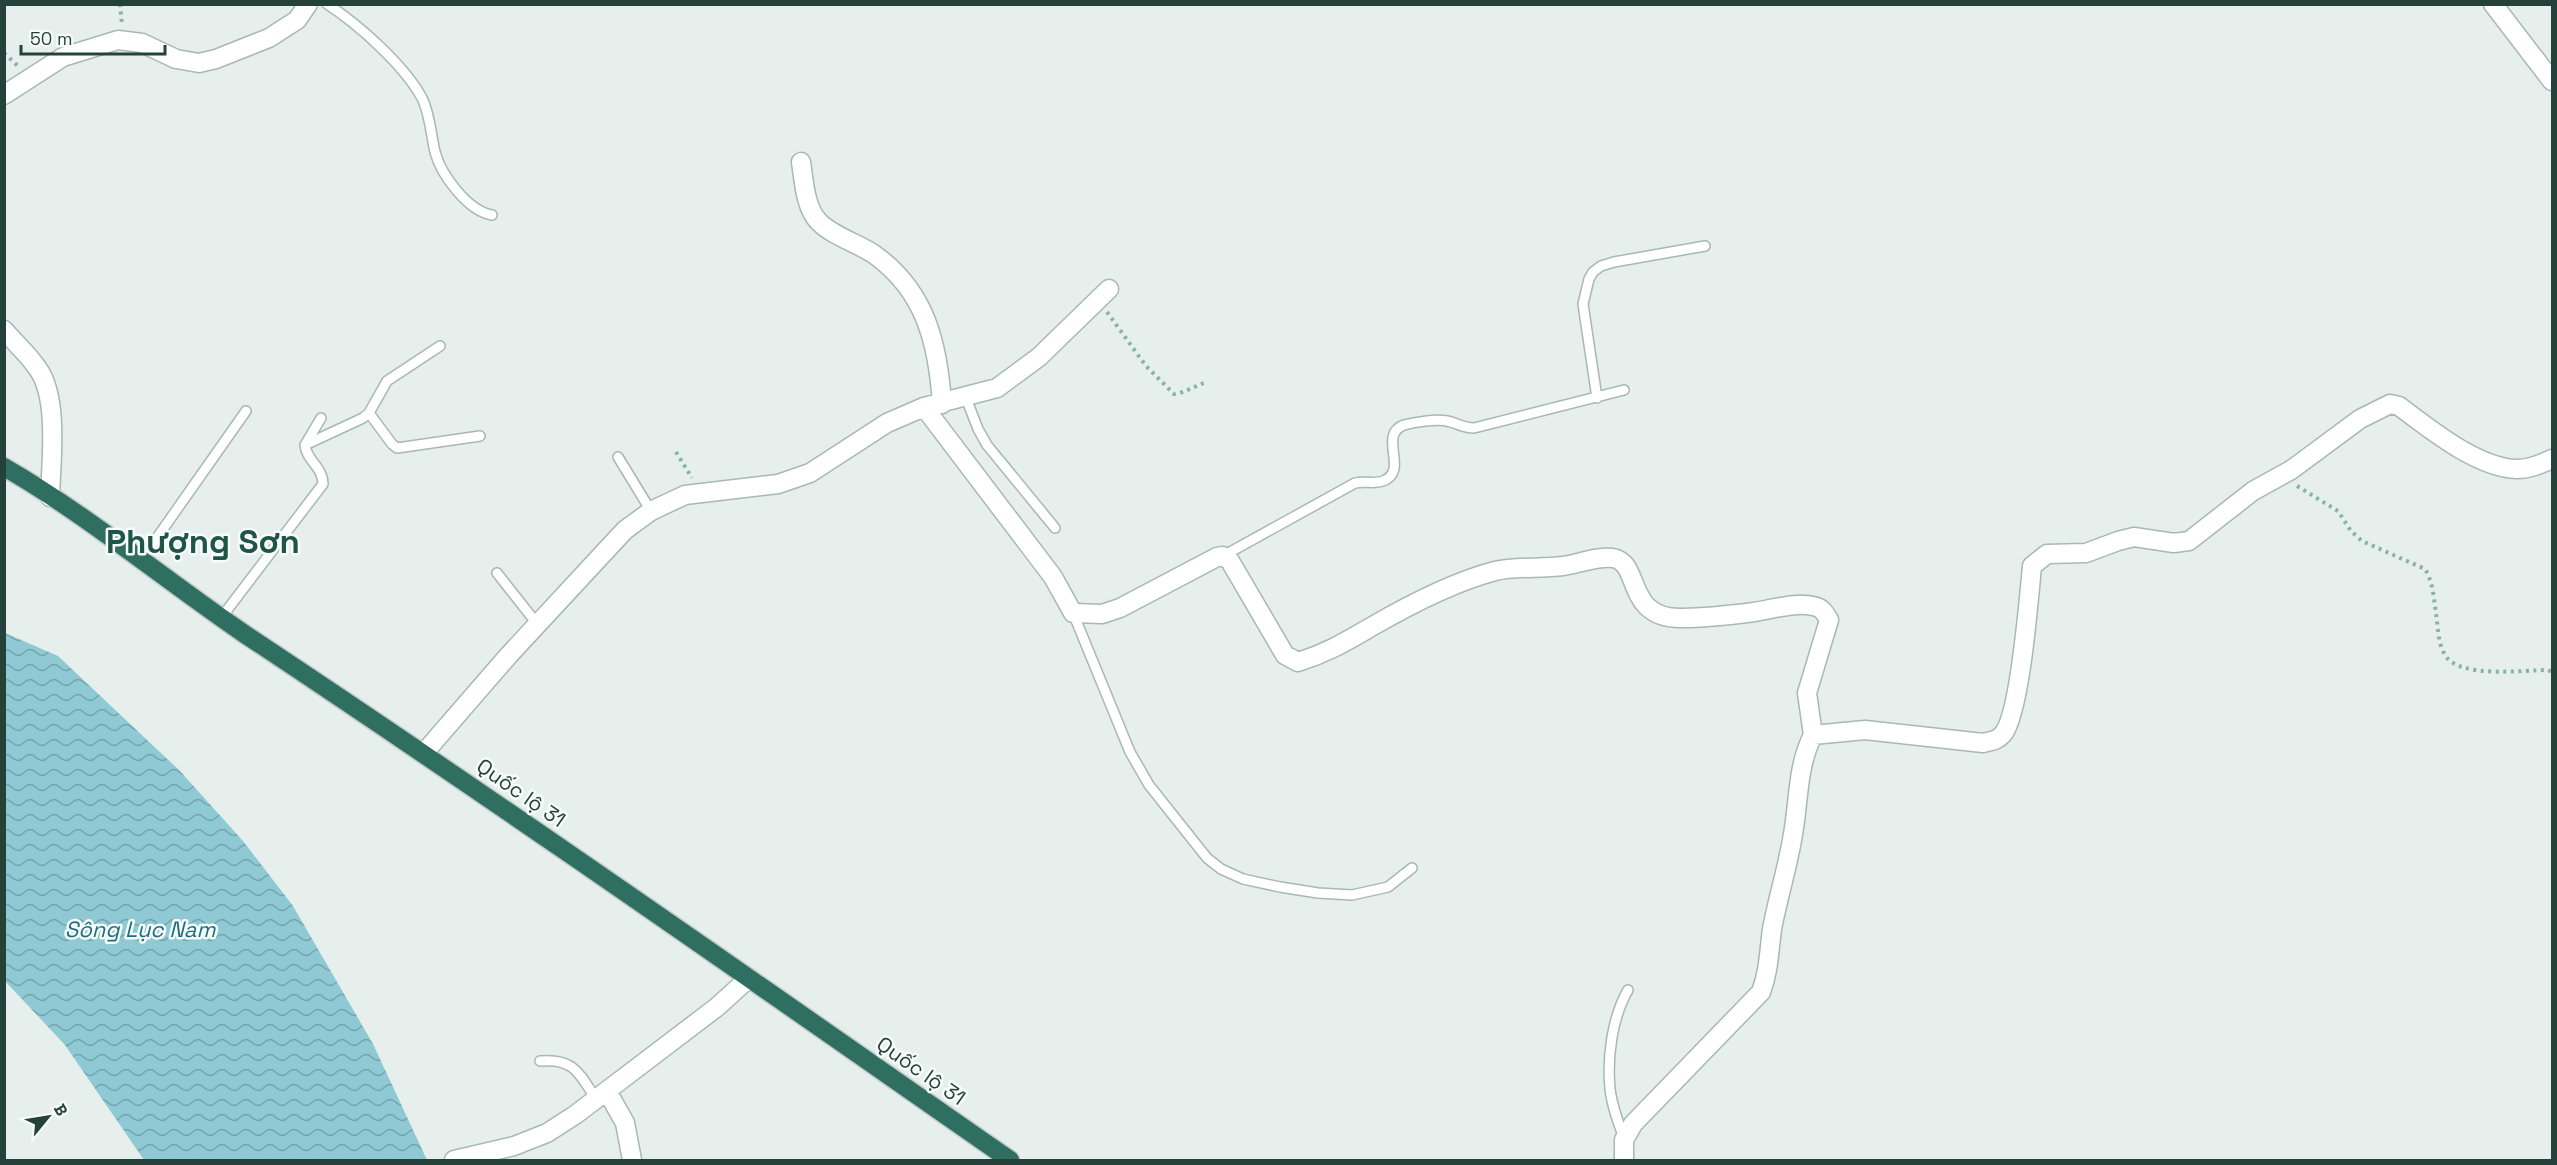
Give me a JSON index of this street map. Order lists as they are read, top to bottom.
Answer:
{
  "streets": {
    "highway": ["Quốc lộ 31"]
  },
  "districts": ["Phượng Sơn"],
  "water": ["Sông Lục Nam"],
  "scale_bar": "50 m",
  "north": "top right"
}
